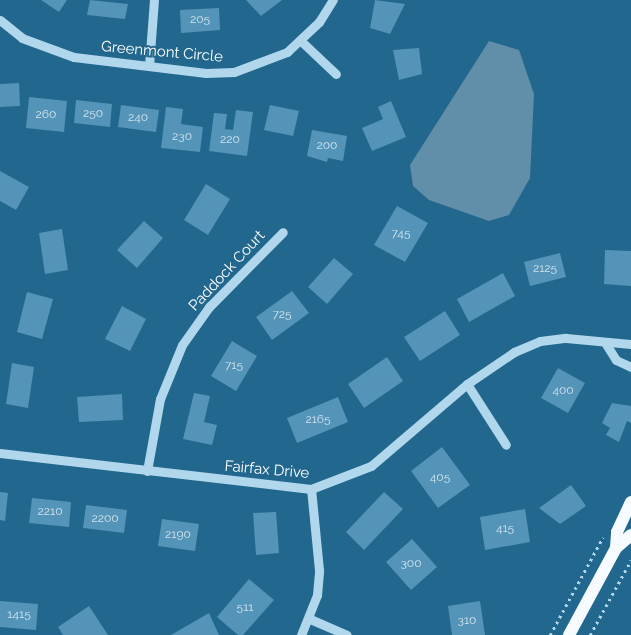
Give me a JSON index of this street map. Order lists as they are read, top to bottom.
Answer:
{
  "streets": {
    "street": ["Greenmont Circle", "Paddock Court", "Fairfax Drive"]
  },
  "crossings": [
    ["Paddock Court", "Fairfax Drive"]
  ],
  "house_numbers": [
    "205",
    "250",
    "260",
    "240",
    "230",
    "220",
    "200",
    "745",
    "2125",
    "725",
    "715",
    "400",
    "2165",
    "405",
    "2210",
    "2200",
    "415",
    "2190",
    "300",
    "511",
    "1415",
    "310"
  ]
}
